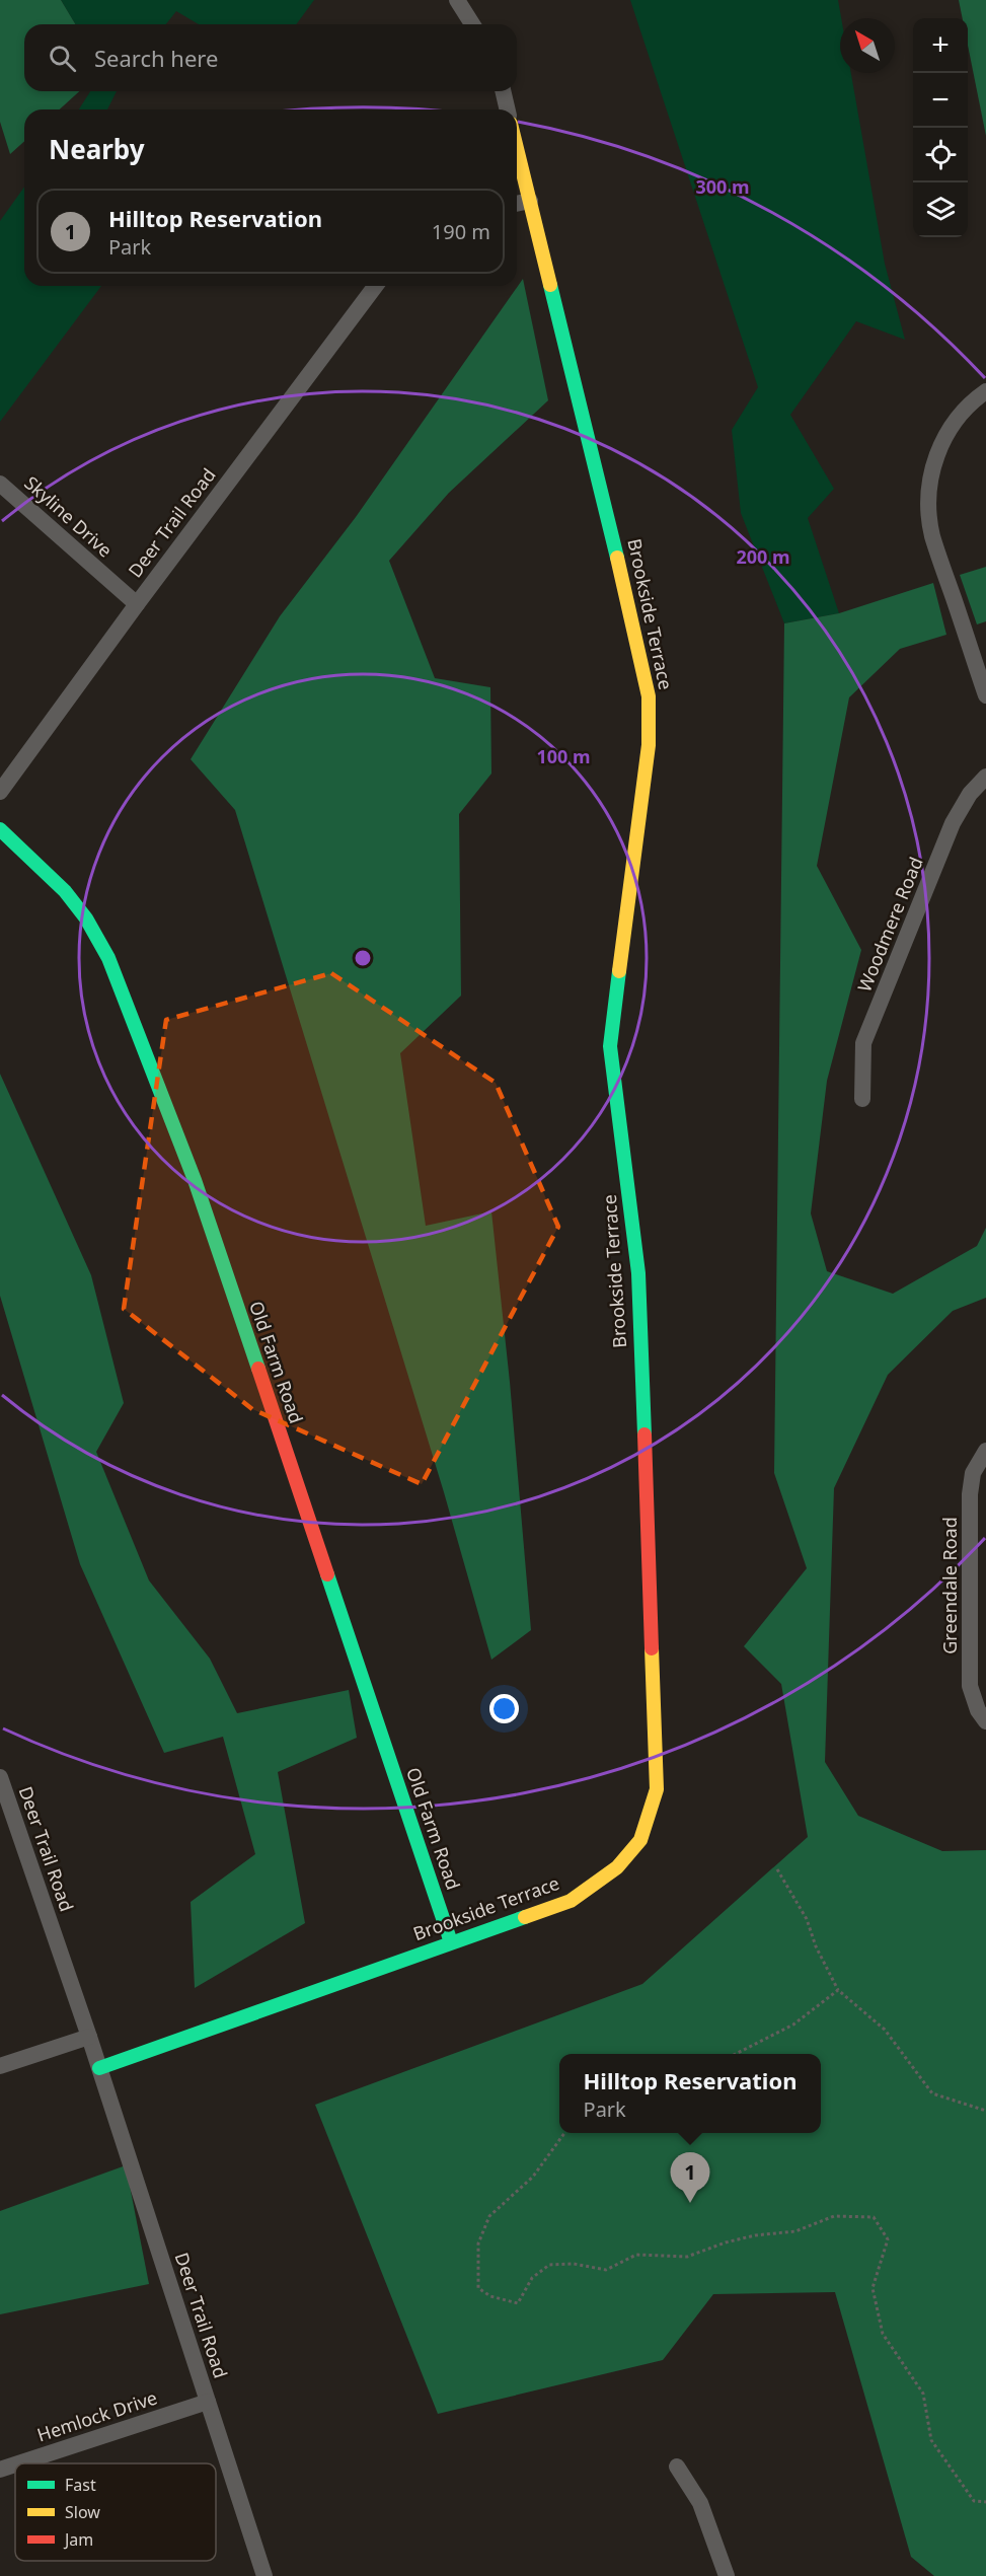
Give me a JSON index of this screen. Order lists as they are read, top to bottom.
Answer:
{
  "streets": {
    "street": [
      "Skyline Drive",
      "Deer Trail Road",
      "Brookside Terrace",
      "Woodmere Road",
      "Old Farm Road",
      "Greendale Road",
      "Hemlock Drive"
    ]
  },
  "crossings": [
    ["Skyline Drive", "Deer Trail Road"],
    ["Deer Trail Road", "Brookside Terrace"],
    ["Deer Trail Road", "Hemlock Drive"],
    ["Brookside Terrace", "Old Farm Road"]
  ],
  "legend": ["Fast", "Slow", "Jam"],
  "north": "top left",
  "page": {
    "map_buttons": ["+", "−"],
    "search": "Search here",
    "heading": "Nearby",
    "list": [
      {
        "mark": "1",
        "name": "Hilltop Reservation",
        "note": "Park",
        "value": "190 m"
      }
    ],
    "popup": ["Hilltop Reservation", "Park"],
    "pins": "1"
  },
  "rings": ["300 m", "200 m", "100 m"]
}
